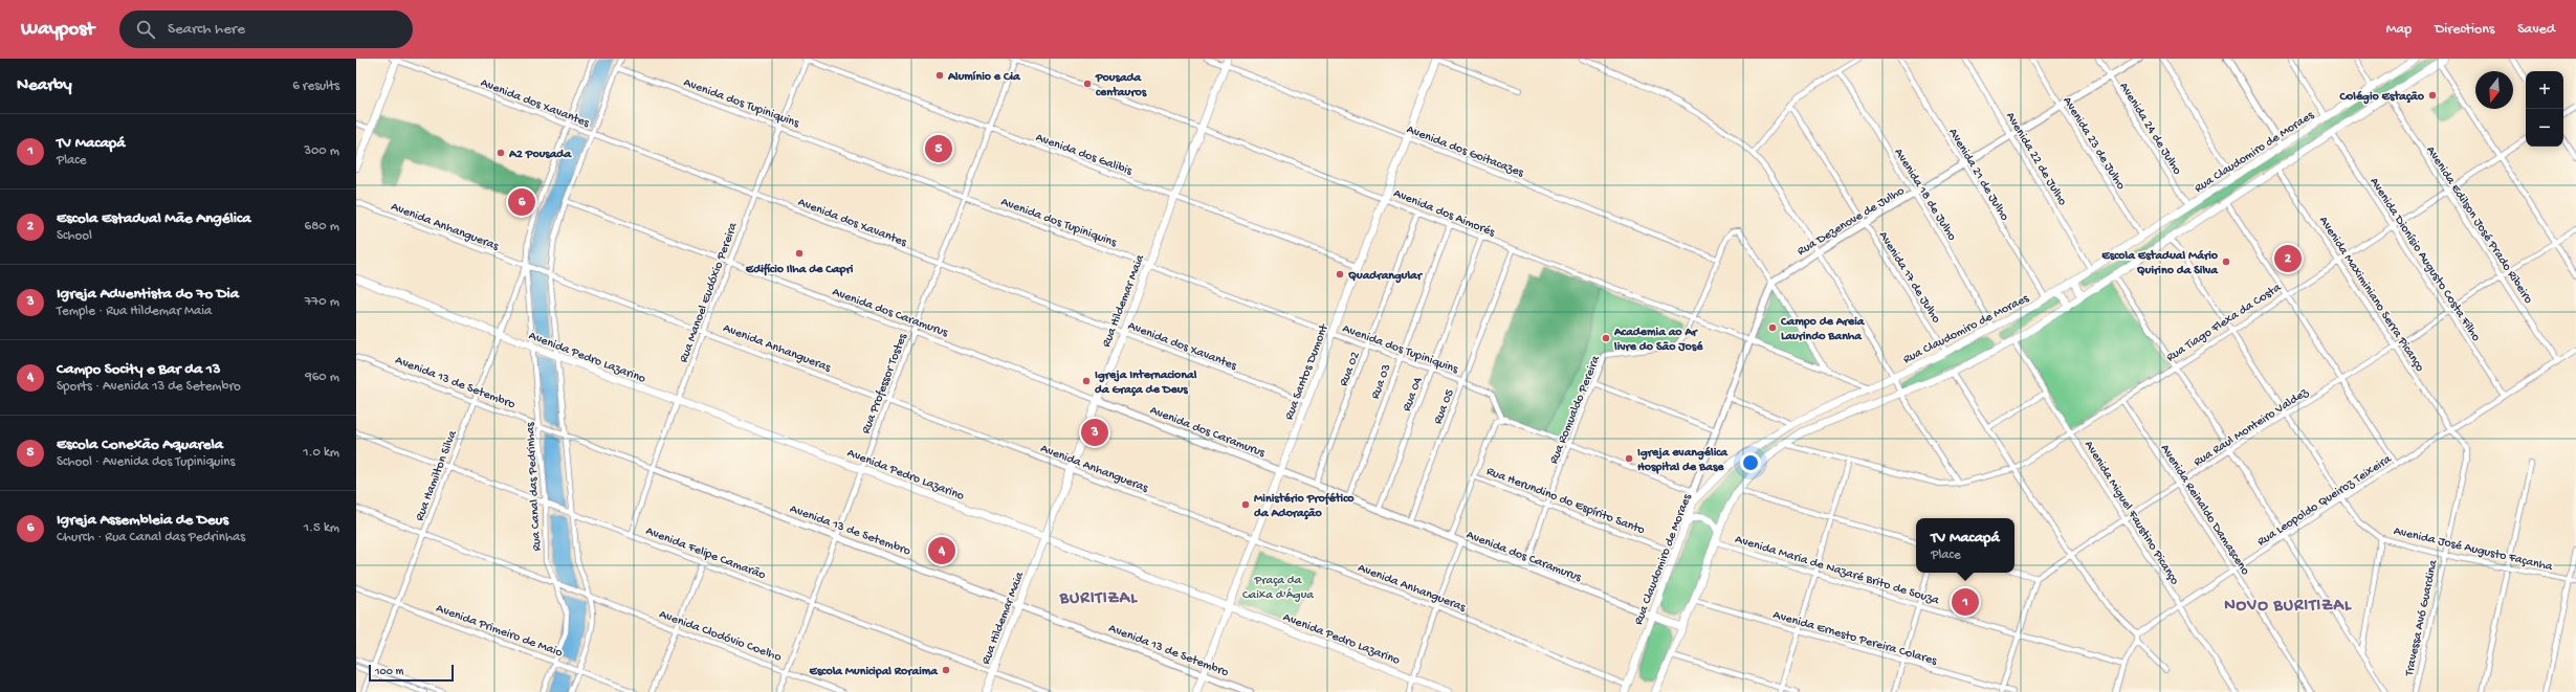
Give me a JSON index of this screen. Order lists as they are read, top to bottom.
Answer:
{
  "streets": {
    "main road": [
      "Rua Claudomiro de Moraes",
      "Rua Hildemar Maia",
      "Avenida Pedro Lazarino",
      "Rua Santos Dumont"
    ],
    "street": [
      "Avenida dos Xavantes",
      "Avenida dos Tupiniquins",
      "Avenida 24 de Julho",
      "Avenida 23 de Julho",
      "Avenida dos Goitacazes",
      "Avenida dos Galibis",
      "Avenida 22 de Julho",
      "Avenida 21 de Julho",
      "Avenida 18 de Julho",
      "Avenida dos Aimorés",
      "Rua Dezenove de Julho",
      "Avenida Edilson José Prado Ribeiro",
      "Avenida Anhangueras",
      "Avenida Dionísio Augusto Costa Filho",
      "Avenida 17 de Julho",
      "Rua Manoel Eudóxio Pereira",
      "Avenida Maximiniano Serra Picanço",
      "Avenida dos Caramurus",
      "Rua Tiago Flexa da Costa",
      "Rua 02",
      "Avenida 13 de Setembro",
      "Rua 03",
      "Rua Professor Tostes",
      "Rua 04",
      "Rua 05",
      "Rua Romualdo Pereira",
      "Rua Raul Monteiro Valdez",
      "Rua Hamilton Silva",
      "Rua Canal das Pedrinhas",
      "Rua Herundino do Espírito Santo",
      "Rua Leopoldo Queiroz Teixeira",
      "Avenida Reinaldo Damasceno",
      "Avenida Miguel Faustino Picanço",
      "Avenida José Augusto Façanha",
      "Avenida Felipe Camarão",
      "Avenida Maria de Nazaré Brito de Souza",
      "Travessa Avó Guardina",
      "Avenida Primeiro de Maio",
      "Avenida Clodóvio Coelho",
      "Avenida Ernesto Pereira Colares"
    ]
  },
  "crossings": [
    ["Avenida dos Xavantes", "Rua Manoel Eudóxio Pereira"],
    ["Avenida dos Xavantes", "Rua Hildemar Maia"],
    ["Avenida dos Xavantes", "Rua Santos Dumont"],
    ["Avenida dos Xavantes", "Rua Professor Tostes"],
    ["Avenida dos Xavantes", "Rua Canal das Pedrinhas"],
    ["Avenida dos Tupiniquins", "Rua Manoel Eudóxio Pereira"],
    ["Avenida dos Tupiniquins", "Rua Hildemar Maia"],
    ["Avenida dos Tupiniquins", "Rua 02"],
    ["Avenida dos Tupiniquins", "Rua Santos Dumont"],
    ["Avenida dos Tupiniquins", "Rua 03"],
    ["Avenida dos Tupiniquins", "Rua Professor Tostes"],
    ["Avenida dos Tupiniquins", "Rua 04"],
    ["Avenida dos Tupiniquins", "Rua 05"],
    ["Avenida 24 de Julho", "Rua Claudomiro de Moraes"],
    ["Avenida 24 de Julho", "Rua Dezenove de Julho"],
    ["Avenida 23 de Julho", "Rua Claudomiro de Moraes"],
    ["Avenida 23 de Julho", "Rua Dezenove de Julho"],
    ["Avenida dos Goitacazes", "Rua Hildemar Maia"],
    ["Avenida dos Goitacazes", "Rua Santos Dumont"],
    ["Rua Claudomiro de Moraes", "Avenida 22 de Julho"],
    ["Rua Claudomiro de Moraes", "Avenida 21 de Julho"],
    ["Rua Claudomiro de Moraes", "Avenida 18 de Julho"],
    ["Rua Claudomiro de Moraes", "Avenida dos Aimorés"],
    ["Rua Claudomiro de Moraes", "Avenida Anhangueras"],
    ["Rua Claudomiro de Moraes", "Avenida 17 de Julho"],
    ["Rua Claudomiro de Moraes", "Avenida dos Caramurus"],
    ["Rua Claudomiro de Moraes", "Rua Herundino do Espírito Santo"],
    ["Avenida dos Galibis", "Rua Manoel Eudóxio Pereira"],
    ["Avenida dos Galibis", "Rua Hildemar Maia"],
    ["Avenida dos Galibis", "Rua Santos Dumont"],
    ["Avenida dos Galibis", "Rua Professor Tostes"],
    ["Avenida 22 de Julho", "Rua Dezenove de Julho"],
    ["Avenida 21 de Julho", "Rua Dezenove de Julho"],
    ["Avenida 18 de Julho", "Rua Dezenove de Julho"],
    ["Avenida dos Aimorés", "Rua Hildemar Maia"],
    ["Avenida dos Aimorés", "Rua 02"],
    ["Avenida dos Aimorés", "Rua Santos Dumont"],
    ["Avenida dos Aimorés", "Rua 03"],
    ["Avenida dos Aimorés", "Rua Professor Tostes"],
    ["Avenida dos Aimorés", "Rua 04"],
    ["Avenida dos Aimorés", "Rua 05"],
    ["Avenida dos Aimorés", "Rua Romualdo Pereira"],
    ["Rua Dezenove de Julho", "Avenida 17 de Julho"],
    ["Avenida Edilson José Prado Ribeiro", "Rua Tiago Flexa da Costa"],
    ["Avenida Edilson José Prado Ribeiro", "Rua Raul Monteiro Valdez"],
    ["Avenida Edilson José Prado Ribeiro", "Rua Leopoldo Queiroz Teixeira"],
    ["Avenida Anhangueras", "Rua Manoel Eudóxio Pereira"],
    ["Avenida Anhangueras", "Rua Hildemar Maia"],
    ["Avenida Anhangueras", "Rua Santos Dumont"],
    ["Avenida Anhangueras", "Rua Professor Tostes"],
    ["Avenida Anhangueras", "Rua Hamilton Silva"],
    ["Avenida Anhangueras", "Rua Canal das Pedrinhas"],
    ["Avenida Dionísio Augusto Costa Filho", "Rua Tiago Flexa da Costa"],
    ["Avenida Dionísio Augusto Costa Filho", "Rua Raul Monteiro Valdez"],
    ["Avenida Dionísio Augusto Costa Filho", "Rua Leopoldo Queiroz Teixeira"],
    ["Rua Manoel Eudóxio Pereira", "Avenida dos Caramurus"],
    ["Rua Manoel Eudóxio Pereira", "Avenida Pedro Lazarino"],
    ["Rua Manoel Eudóxio Pereira", "Avenida 13 de Setembro"],
    ["Rua Manoel Eudóxio Pereira", "Avenida Felipe Camarão"],
    ["Avenida Maximiniano Serra Picanço", "Rua Tiago Flexa da Costa"],
    ["Avenida Maximiniano Serra Picanço", "Rua Raul Monteiro Valdez"],
    ["Avenida Maximiniano Serra Picanço", "Rua Leopoldo Queiroz Teixeira"],
    ["Avenida Maximiniano Serra Picanço", "Travessa Avó Guardina"],
    ["Rua Hildemar Maia", "Avenida dos Caramurus"],
    ["Rua Hildemar Maia", "Avenida Pedro Lazarino"],
    ["Rua Hildemar Maia", "Avenida 13 de Setembro"],
    ["Rua Hildemar Maia", "Avenida Felipe Camarão"],
    ["Avenida dos Caramurus", "Rua 02"],
    ["Avenida dos Caramurus", "Rua Santos Dumont"],
    ["Avenida dos Caramurus", "Rua 03"],
    ["Avenida dos Caramurus", "Rua Professor Tostes"],
    ["Avenida dos Caramurus", "Rua 04"],
    ["Avenida dos Caramurus", "Rua 05"],
    ["Avenida dos Caramurus", "Rua Romualdo Pereira"],
    ["Rua Tiago Flexa da Costa", "Avenida Reinaldo Damasceno"],
    ["Rua Tiago Flexa da Costa", "Avenida Miguel Faustino Picanço"],
    ["Rua Tiago Flexa da Costa", "Avenida José Augusto Façanha"],
    ["Avenida Pedro Lazarino", "Rua Santos Dumont"],
    ["Avenida Pedro Lazarino", "Rua Professor Tostes"],
    ["Avenida Pedro Lazarino", "Rua Hamilton Silva"],
    ["Avenida Pedro Lazarino", "Rua Canal das Pedrinhas"],
    ["Rua Santos Dumont", "Avenida 13 de Setembro"],
    ["Avenida 13 de Setembro", "Rua Professor Tostes"],
    ["Avenida 13 de Setembro", "Rua Hamilton Silva"],
    ["Avenida 13 de Setembro", "Rua Canal das Pedrinhas"],
    ["Rua Professor Tostes", "Avenida Felipe Camarão"],
    ["Rua Professor Tostes", "Avenida Clodóvio Coelho"],
    ["Rua Romualdo Pereira", "Rua Herundino do Espírito Santo"],
    ["Rua Raul Monteiro Valdez", "Avenida Reinaldo Damasceno"],
    ["Rua Raul Monteiro Valdez", "Avenida Miguel Faustino Picanço"],
    ["Rua Raul Monteiro Valdez", "Avenida José Augusto Façanha"],
    ["Rua Hamilton Silva", "Rua Canal das Pedrinhas"],
    ["Rua Hamilton Silva", "Avenida Felipe Camarão"],
    ["Rua Hamilton Silva", "Avenida Primeiro de Maio"],
    ["Rua Canal das Pedrinhas", "Avenida Felipe Camarão"],
    ["Rua Canal das Pedrinhas", "Avenida Primeiro de Maio"],
    ["Rua Canal das Pedrinhas", "Avenida Clodóvio Coelho"],
    ["Rua Leopoldo Queiroz Teixeira", "Avenida Reinaldo Damasceno"],
    ["Rua Leopoldo Queiroz Teixeira", "Avenida Miguel Faustino Picanço"],
    ["Rua Leopoldo Queiroz Teixeira", "Avenida José Augusto Façanha"],
    ["Rua Leopoldo Queiroz Teixeira", "Travessa Avó Guardina"],
    ["Avenida José Augusto Façanha", "Travessa Avó Guardina"]
  ],
  "districts": ["BURITIZAL", "NOVO BURITIZAL"],
  "parks": ["Praça da Caixa d'Água"],
  "places": [
    "Alumínio e Cia",
    "Pousada centauros",
    "Colégio Estação",
    "A2 Pousada",
    "Edifício Ilha de Capri",
    "Escola Estadual Mário Quirino da Silva",
    "Quadrangular",
    "Campo de Areia Laurindo Banha",
    "Academia ao Ar livre do São José",
    "Igreja Internacional da Graça de Deus",
    "Igreja evangélica Hospital de Base",
    "Ministério Profético da Adoração",
    "Escola Municipal Roraima"
  ],
  "scale_bar": "100 m",
  "north": "bottom",
  "page": {
    "header": "Waypost",
    "search": "Search here",
    "nav": ["Map", "Directions", "Saved"],
    "heading": ["Nearby", "6 results"],
    "map_buttons": ["+", "−"],
    "list": [
      {
        "mark": "1",
        "name": "TV Macapá",
        "note": "Place",
        "value": "300 m"
      },
      {
        "mark": "2",
        "name": "Escola Estadual Mãe Angélica",
        "note": "School",
        "value": "680 m"
      },
      {
        "mark": "3",
        "name": "Igreja Adventista do 7o Dia",
        "note": "Temple · Rua Hildemar Maia",
        "value": "770 m"
      },
      {
        "mark": "4",
        "name": "Campo Socity e Bar da 13",
        "note": "Sports · Avenida 13 de Setembro",
        "value": "960 m"
      },
      {
        "mark": "5",
        "name": "Escola Conexão Aquarela",
        "note": "School · Avenida dos Tupiniquins",
        "value": "1.0 km"
      },
      {
        "mark": "6",
        "name": "Igreja Assembleia de Deus",
        "note": "Church · Rua Canal das Pedrinhas",
        "value": "1.5 km"
      }
    ],
    "pins": [
      "5",
      "6",
      "2",
      "3",
      "4",
      "1"
    ],
    "popup": ["TV Macapá", "Place"],
    "scale": "100 m"
  }
}
